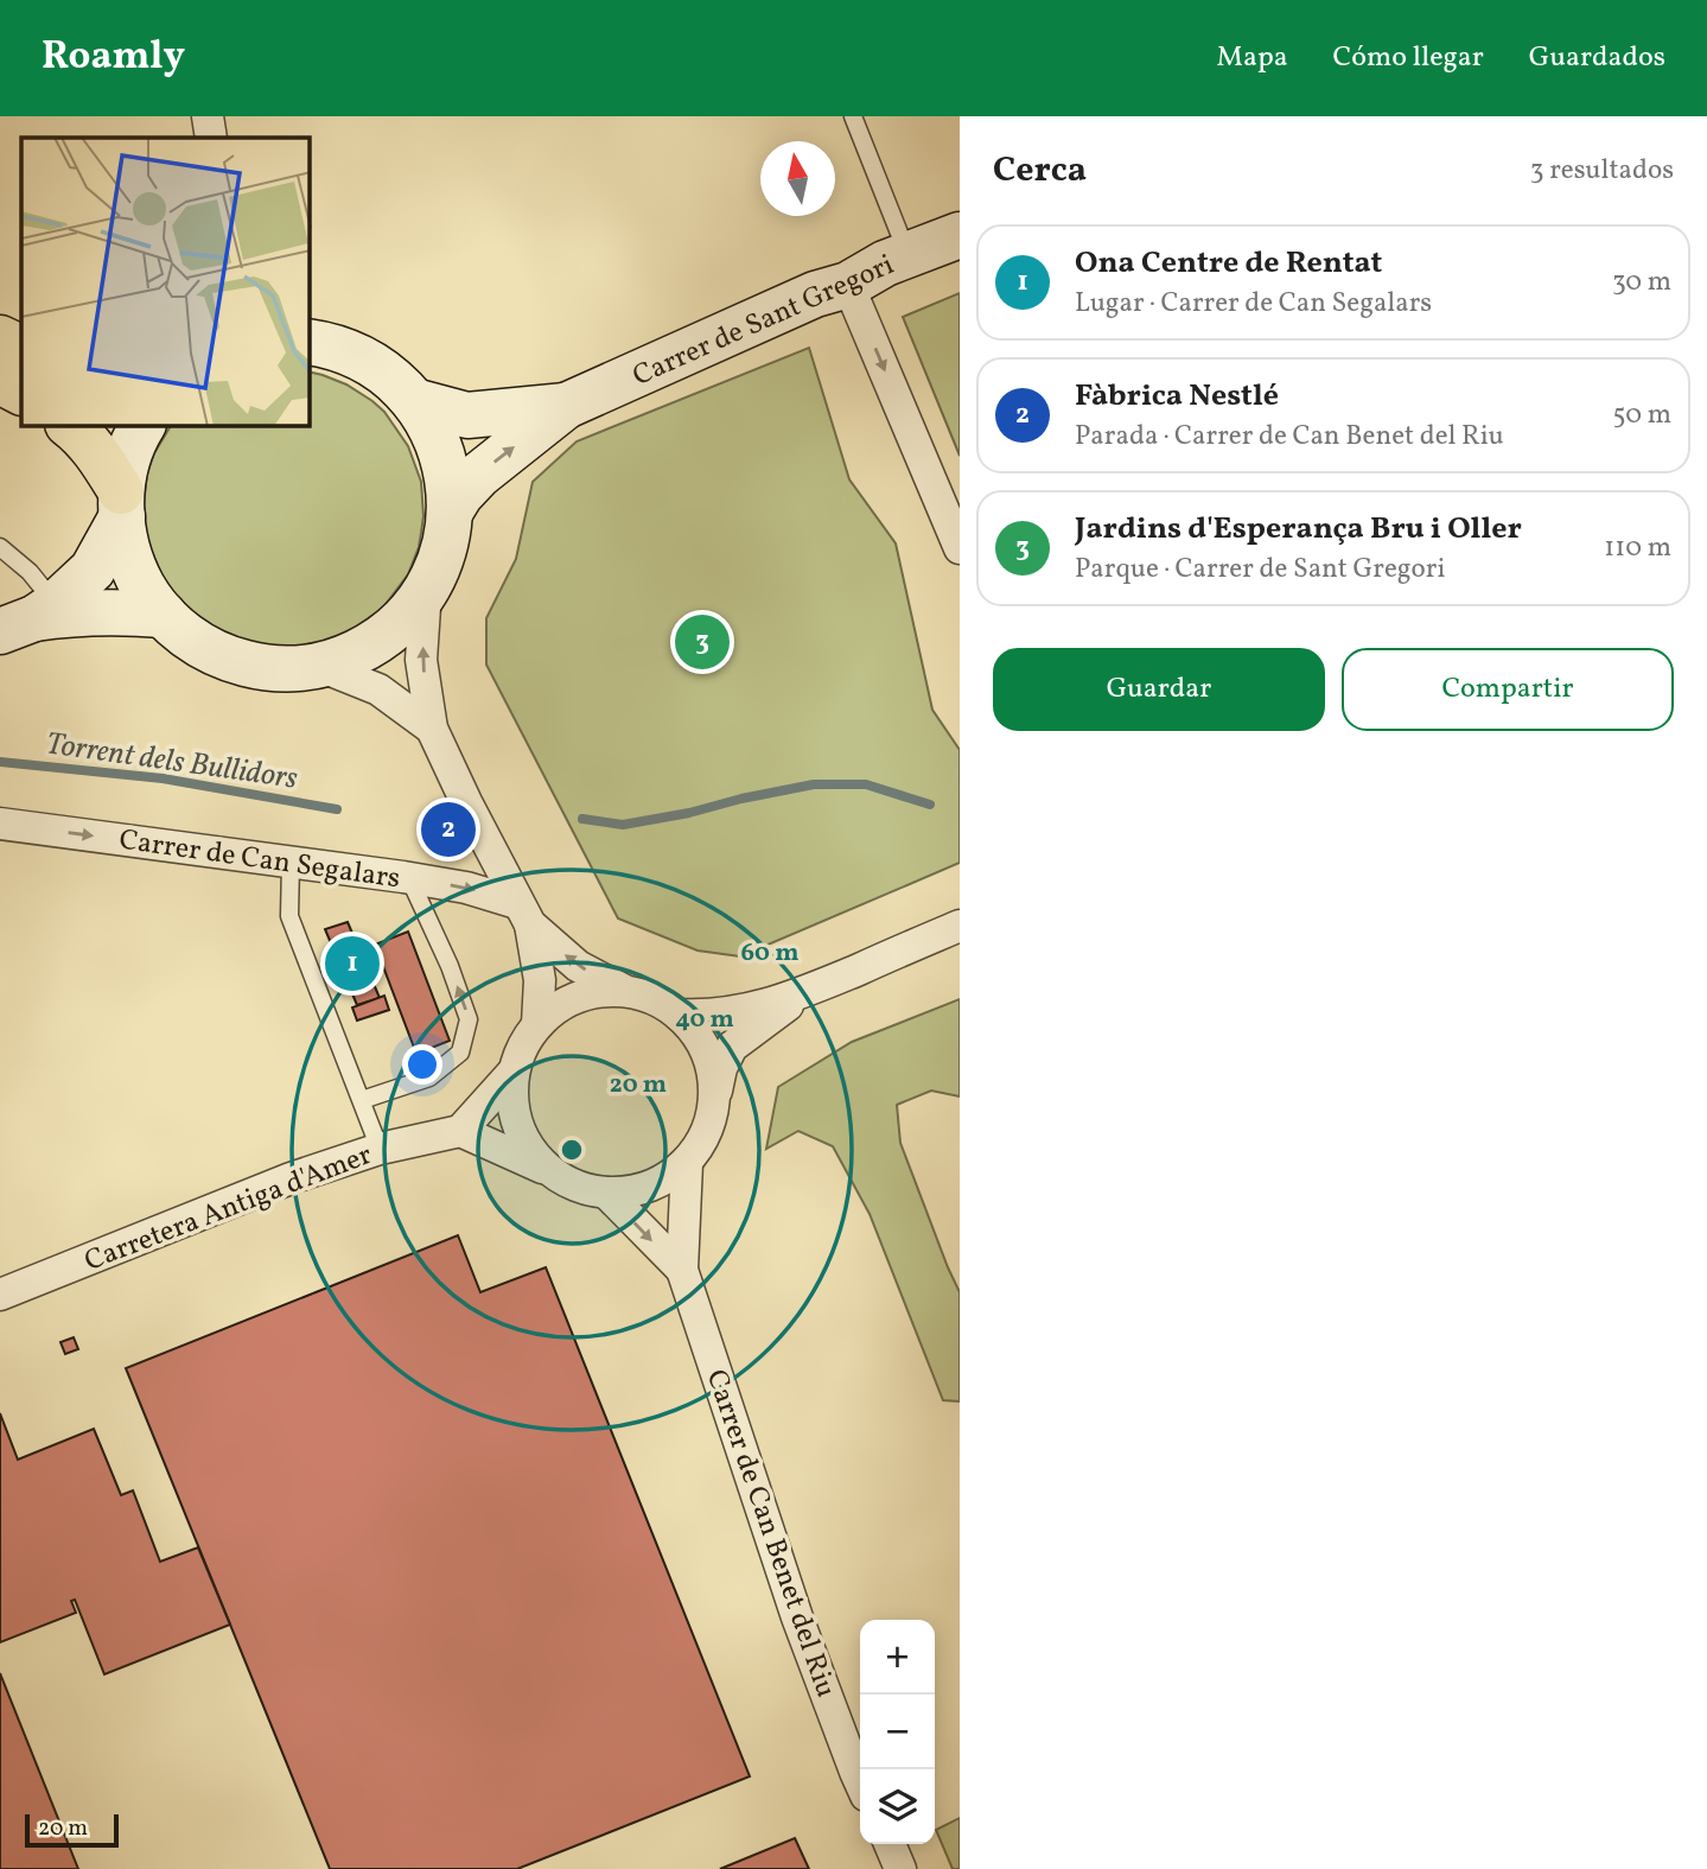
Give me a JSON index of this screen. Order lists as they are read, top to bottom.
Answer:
{
  "streets": {
    "main road": ["Carrer de Sant Gregori"],
    "street": ["Carrer de Can Segalars", "Carretera Antiga d'Amer", "Carrer de Can Benet del Riu"]
  },
  "one_way": ["Carrer de Can Segalars"],
  "water": ["Torrent dels Bullidors"],
  "scale_bar": "20 m",
  "north": "top",
  "page": {
    "header": "Roamly",
    "nav": ["Mapa", "Cómo llegar", "Guardados"],
    "heading": ["Cerca", "3 resultados"],
    "list": [
      {
        "mark": "1",
        "name": "Ona Centre de Rentat",
        "note": "Lugar · Carrer de Can Segalars",
        "value": "30 m"
      },
      {
        "mark": "2",
        "name": "Fàbrica Nestlé",
        "note": "Parada · Carrer de Can Benet del Riu",
        "value": "50 m"
      },
      {
        "mark": "3",
        "name": "Jardins d'Esperança Bru i Oller",
        "note": "Parque · Carrer de Sant Gregori",
        "value": "110 m"
      }
    ],
    "pins": ["3", "2", "1"],
    "buttons": ["Guardar", "Compartir"],
    "map_buttons": ["+", "−"],
    "scale": "20 m"
  },
  "rings": ["60 m", "40 m", "20 m"]
}
